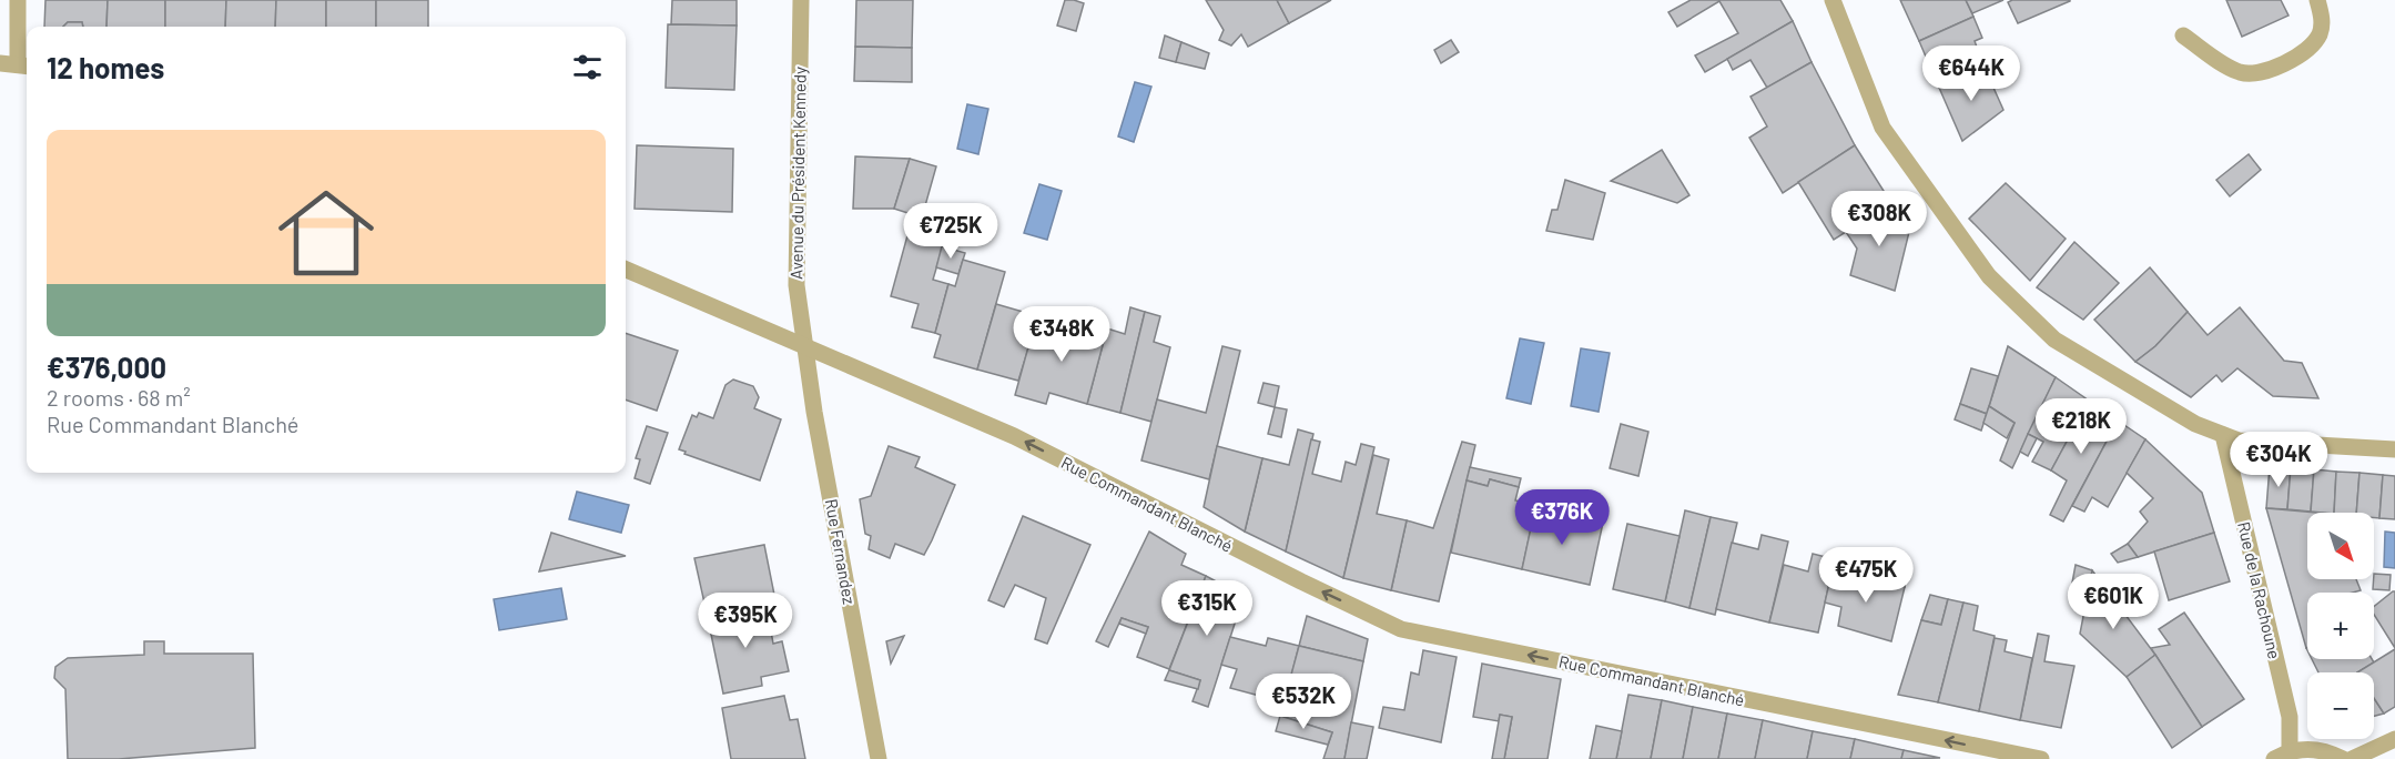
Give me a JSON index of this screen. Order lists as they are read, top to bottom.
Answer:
{
  "streets": {
    "street": [
      "Avenue du Président Kennedy",
      "Rue Commandant Blanché",
      "Rue Fernandez",
      "Rue de la Rachoune"
    ]
  },
  "crossings": [
    ["Avenue du Président Kennedy", "Rue Commandant Blanché"],
    ["Avenue du Président Kennedy", "Rue Fernandez"],
    ["Rue Commandant Blanché", "Rue Fernandez"]
  ],
  "one_way": ["Rue Commandant Blanché"],
  "north": "bottom right",
  "page": {
    "heading": "12 homes",
    "price": [
      "€644K",
      "€308K",
      "€725K",
      "€348K",
      "€218K",
      "€304K",
      "€376K",
      "€475K",
      "€601K",
      "€315K",
      "€395K",
      "€532K"
    ],
    "list": [
      {
        "name": "€376,000",
        "note": "2 rooms · 68 m² · Rue Commandant Blanché"
      }
    ],
    "map_buttons": ["+", "−"]
  }
}
